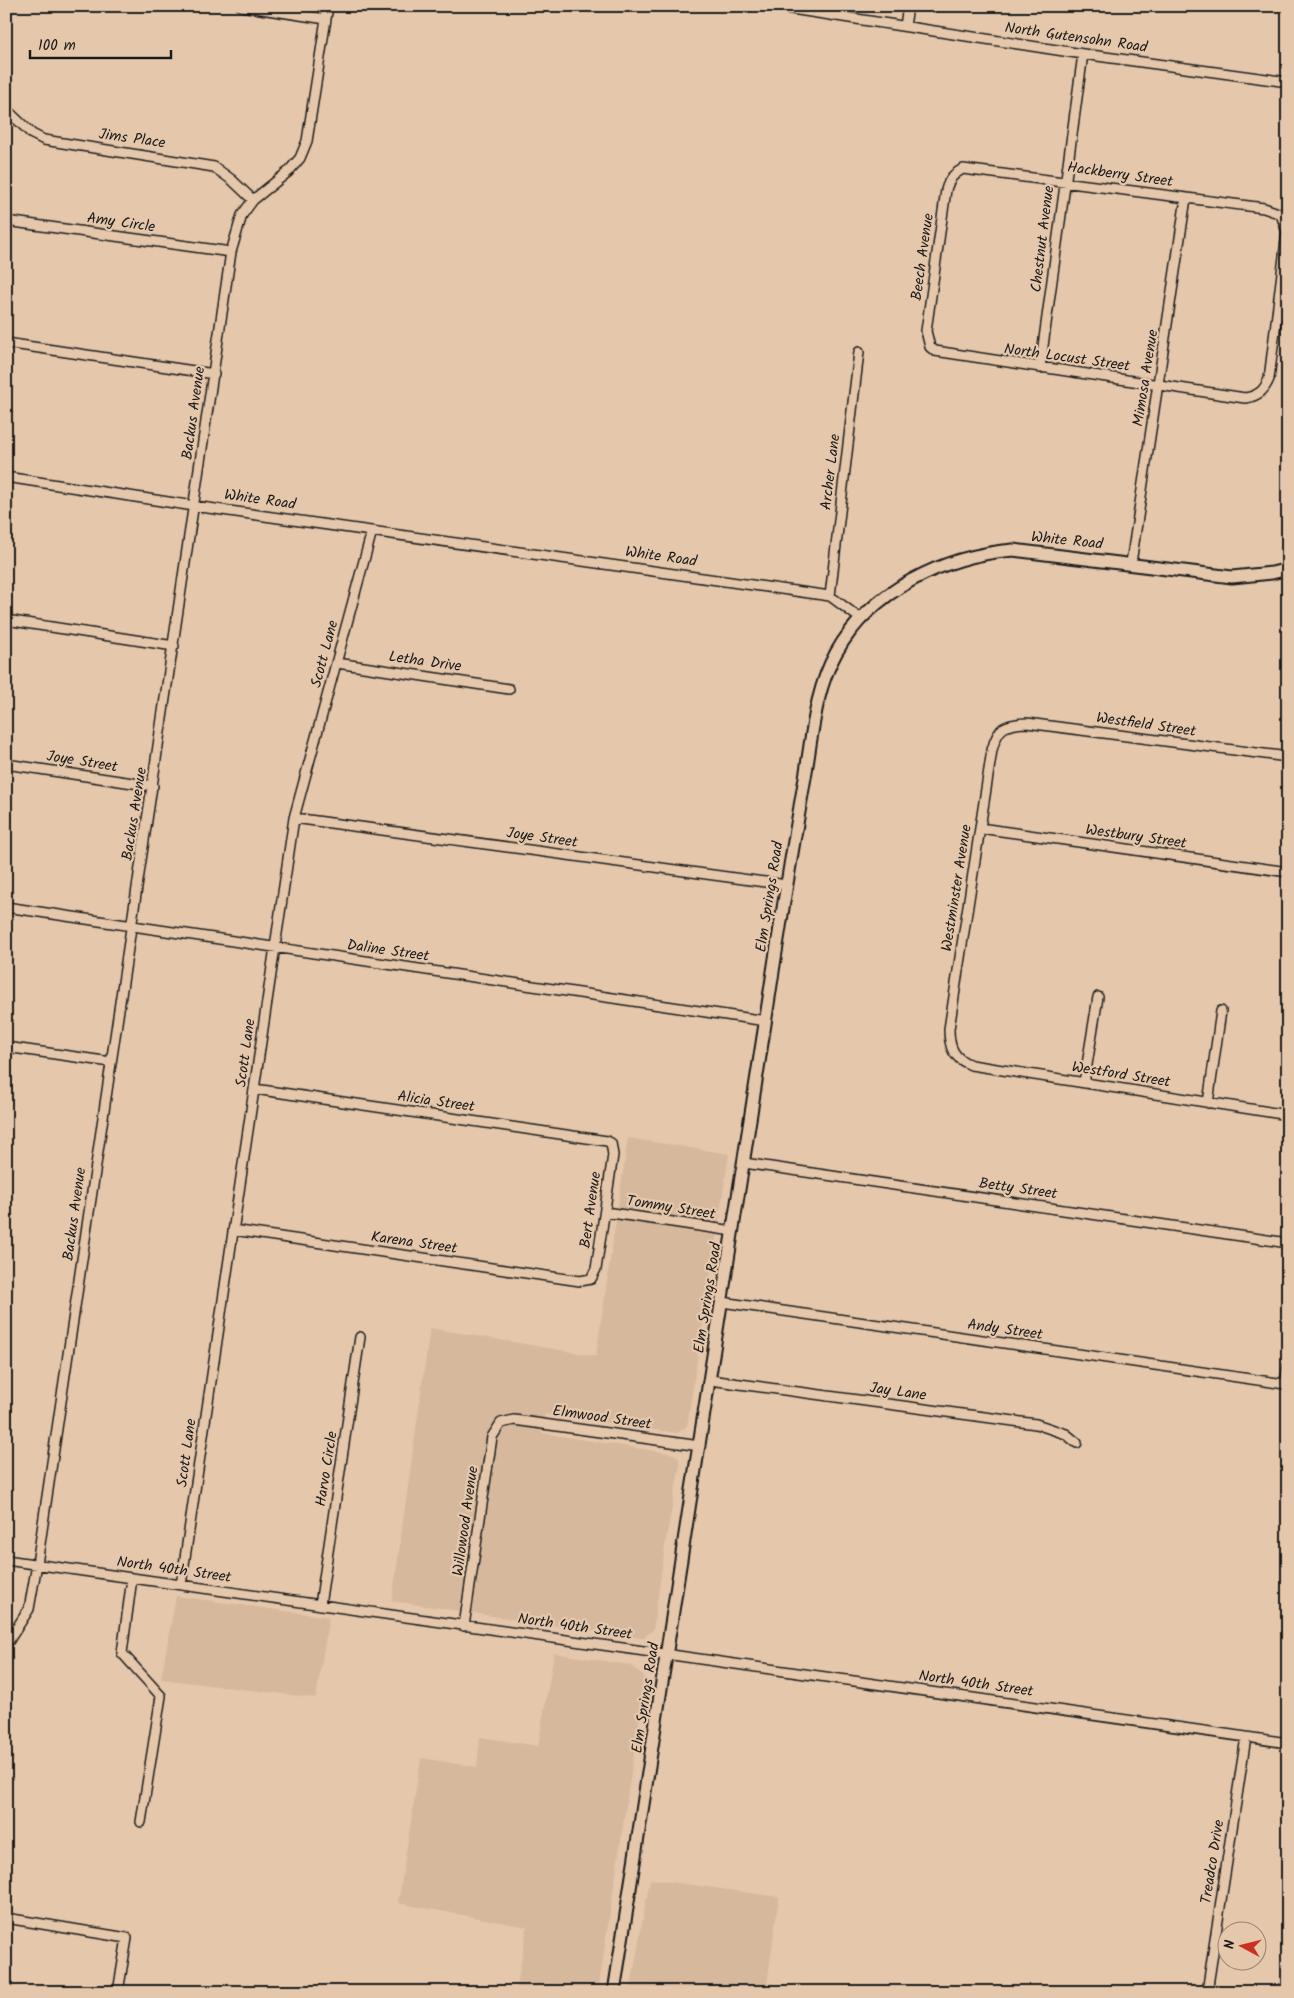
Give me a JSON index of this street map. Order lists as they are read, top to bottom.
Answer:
{
  "streets": {
    "main road": ["White Road", "Elm Springs Road"],
    "street": [
      "North Gutensohn Road",
      "Jims Place",
      "Hackberry Street",
      "Amy Circle",
      "Chestnut Avenue",
      "Beech Avenue",
      "North Locust Street",
      "Mimosa Avenue",
      "Backus Avenue",
      "Archer Lane",
      "Scott Lane",
      "Letha Drive",
      "Westfield Street",
      "Joye Street",
      "Westbury Street",
      "Westminster Avenue",
      "Daline Street",
      "Westford Street",
      "Alicia Street",
      "Betty Street",
      "Tommy Street",
      "Bert Avenue",
      "Karena Street",
      "Andy Street",
      "Jay Lane",
      "Elmwood Street",
      "Harvo Circle",
      "Willowood Avenue",
      "North 40th Street",
      "Treadco Drive"
    ]
  },
  "crossings": [
    ["North Gutensohn Road", "Chestnut Avenue"],
    ["Jims Place", "Backus Avenue"],
    ["Hackberry Street", "Chestnut Avenue"],
    ["Hackberry Street", "Beech Avenue"],
    ["Hackberry Street", "North Locust Street"],
    ["Hackberry Street", "Mimosa Avenue"],
    ["Amy Circle", "Backus Avenue"],
    ["Chestnut Avenue", "North Locust Street"],
    ["Beech Avenue", "North Locust Street"],
    ["North Locust Street", "Mimosa Avenue"],
    ["Mimosa Avenue", "White Road"],
    ["Backus Avenue", "White Road"],
    ["Backus Avenue", "Joye Street"],
    ["Backus Avenue", "Daline Street"],
    ["Backus Avenue", "North 40th Street"],
    ["Archer Lane", "White Road"],
    ["White Road", "Scott Lane"],
    ["White Road", "Elm Springs Road"],
    ["Scott Lane", "Letha Drive"],
    ["Scott Lane", "Joye Street"],
    ["Scott Lane", "Daline Street"],
    ["Scott Lane", "Alicia Street"],
    ["Scott Lane", "Karena Street"],
    ["Scott Lane", "North 40th Street"],
    ["Westfield Street", "Westminster Avenue"],
    ["Joye Street", "Elm Springs Road"],
    ["Westbury Street", "Westminster Avenue"],
    ["Westminster Avenue", "Westford Street"],
    ["Elm Springs Road", "Daline Street"],
    ["Elm Springs Road", "Betty Street"],
    ["Elm Springs Road", "Tommy Street"],
    ["Elm Springs Road", "Andy Street"],
    ["Elm Springs Road", "Jay Lane"],
    ["Elm Springs Road", "Elmwood Street"],
    ["Elm Springs Road", "North 40th Street"],
    ["Alicia Street", "Bert Avenue"],
    ["Tommy Street", "Bert Avenue"],
    ["Bert Avenue", "Karena Street"],
    ["Elmwood Street", "Willowood Avenue"],
    ["Harvo Circle", "North 40th Street"],
    ["Willowood Avenue", "North 40th Street"],
    ["North 40th Street", "Treadco Drive"]
  ],
  "scale_bar": "100 m",
  "north": "left"
}
